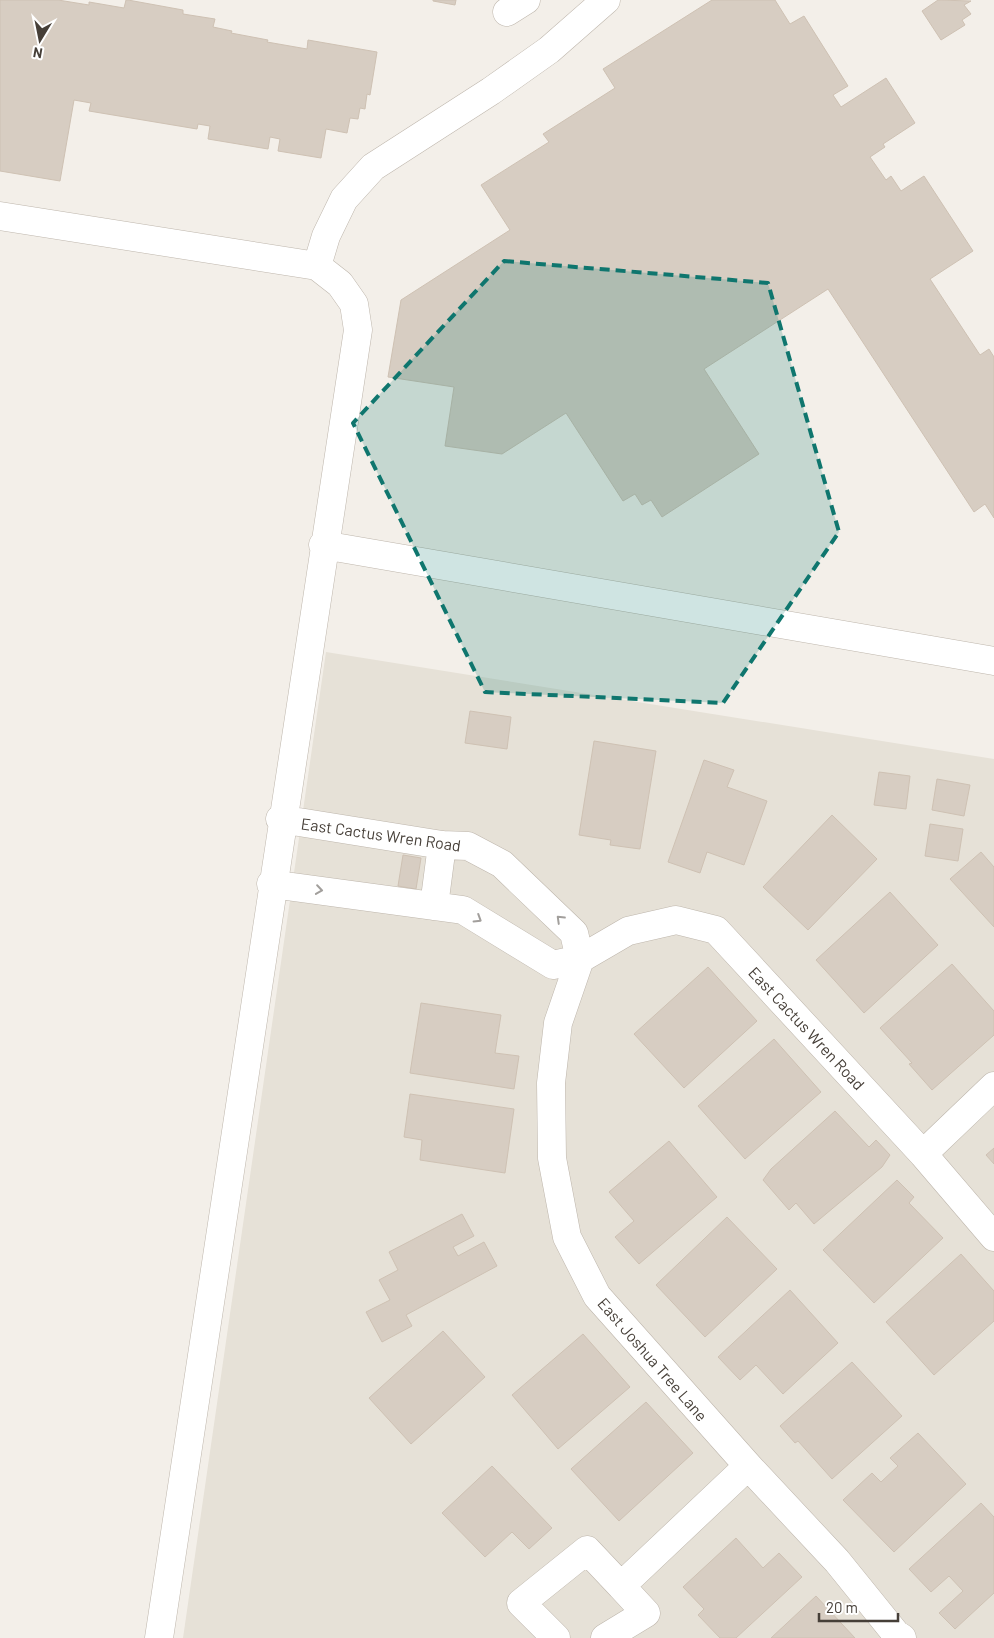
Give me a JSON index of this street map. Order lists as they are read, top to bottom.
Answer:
{
  "streets": {
    "street": ["East Cactus Wren Road", "East Joshua Tree Lane"]
  },
  "crossings": [
    ["East Cactus Wren Road", "East Joshua Tree Lane"]
  ],
  "scale_bar": "20 m",
  "north": "bottom"
}
